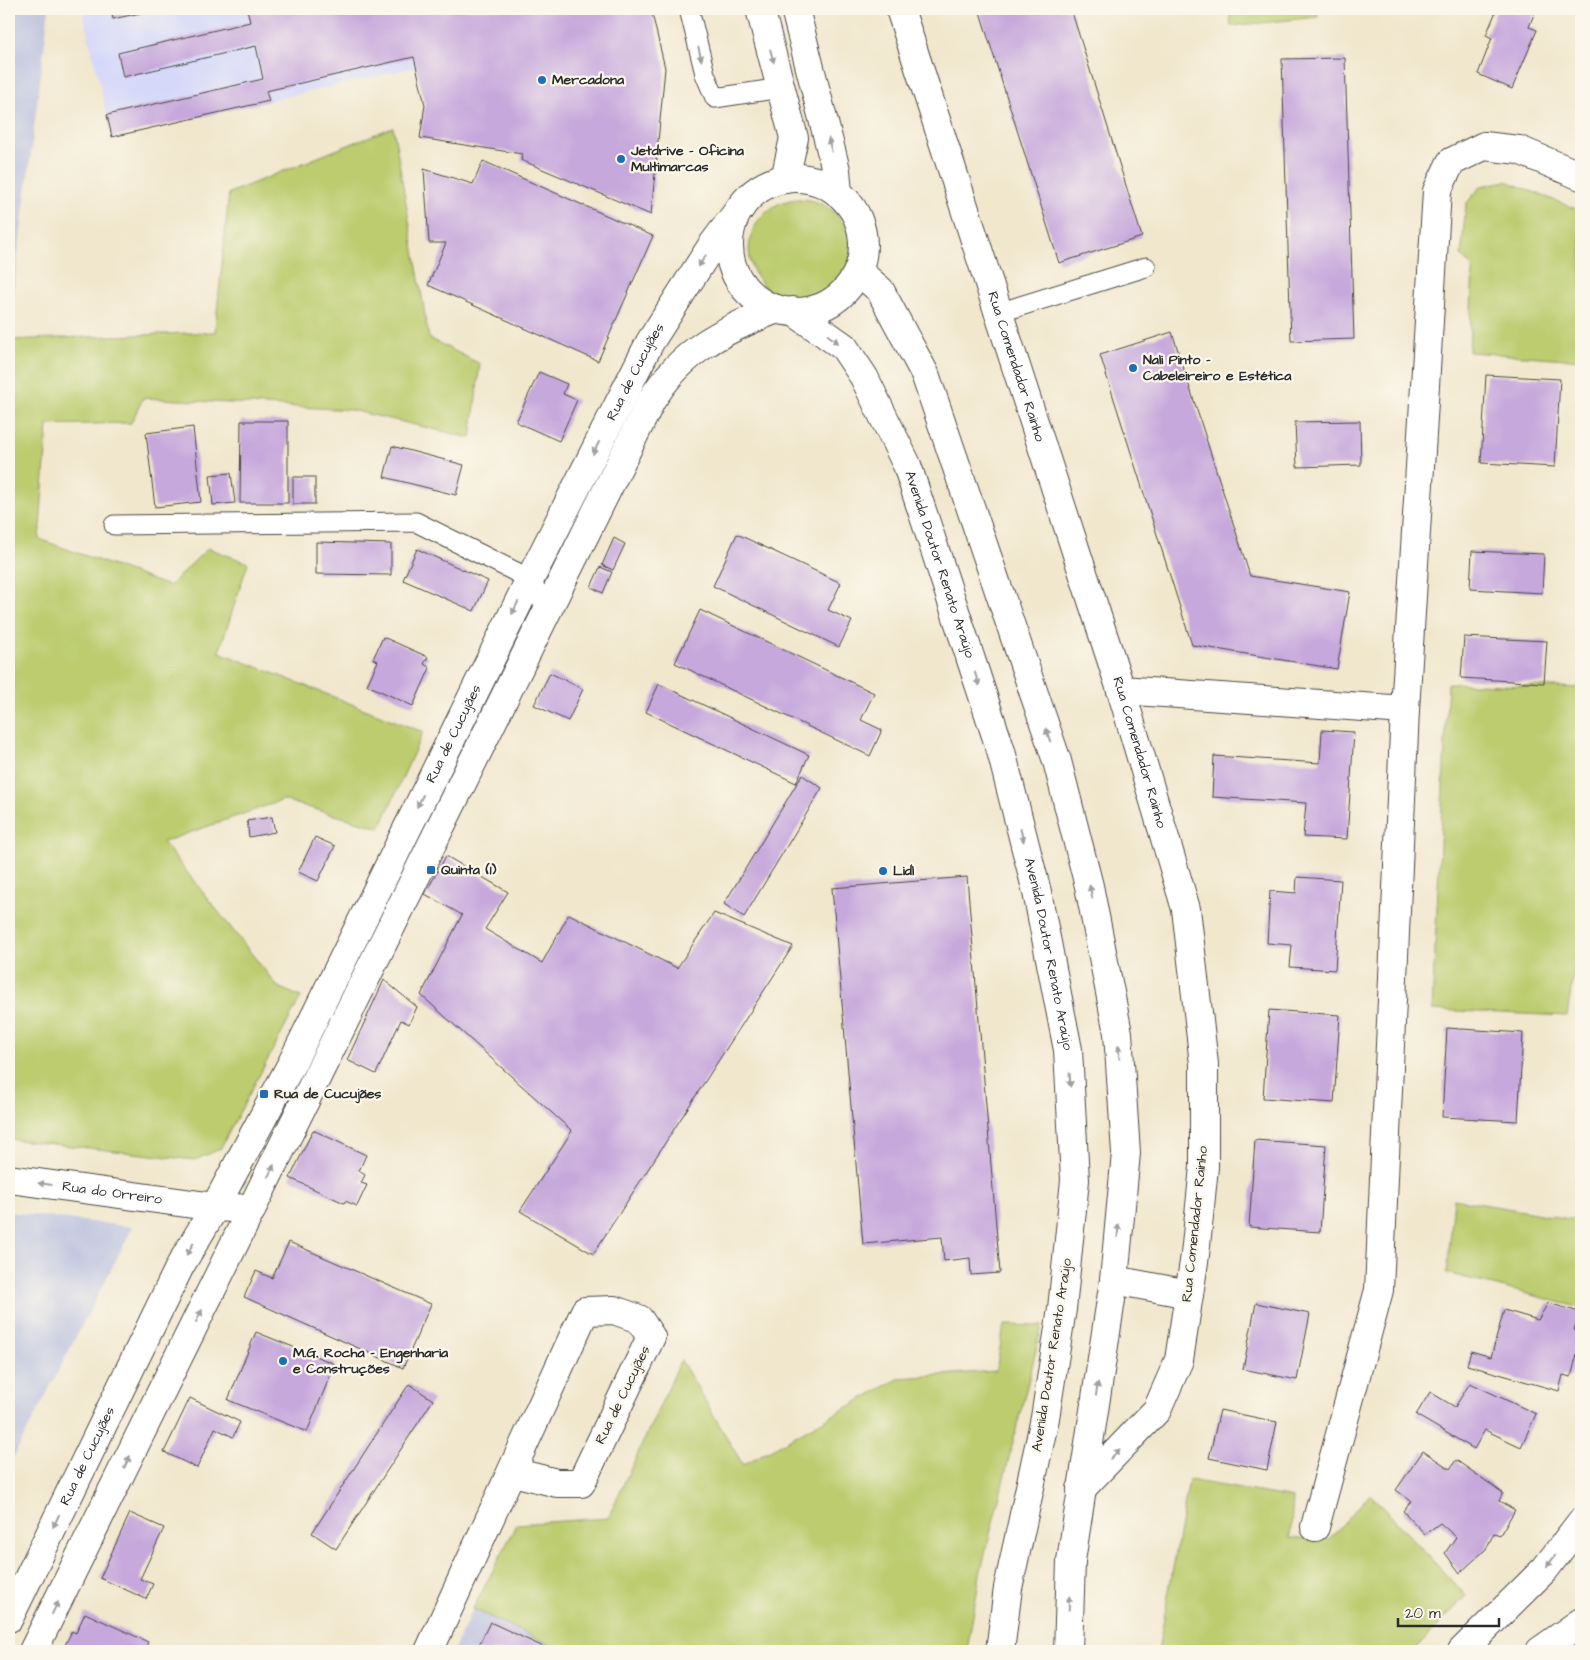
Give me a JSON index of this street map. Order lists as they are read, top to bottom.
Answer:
{
  "streets": {
    "street": [
      "Rua Comendador Rainho",
      "Rua de Cucujães",
      "Avenida Doutor Renato Araújo",
      "Rua do Orreiro"
    ]
  },
  "crossings": [
    ["Rua de Cucujães", "Avenida Doutor Renato Araújo"],
    ["Rua de Cucujães", "Rua do Orreiro"]
  ],
  "one_way": ["Rua do Orreiro"],
  "places": {
    "other": [
      "Mercadona",
      "Jetdrive - Oficina Multimarcas",
      "Nali Pinto - Cabeleireiro e Estética",
      "Lidl",
      "M.G. Rocha - Engenharia e Construções"
    ],
    "transit": ["Quinta (1)", "Rua de Cucujães"]
  },
  "scale_bar": "20 m"
}
